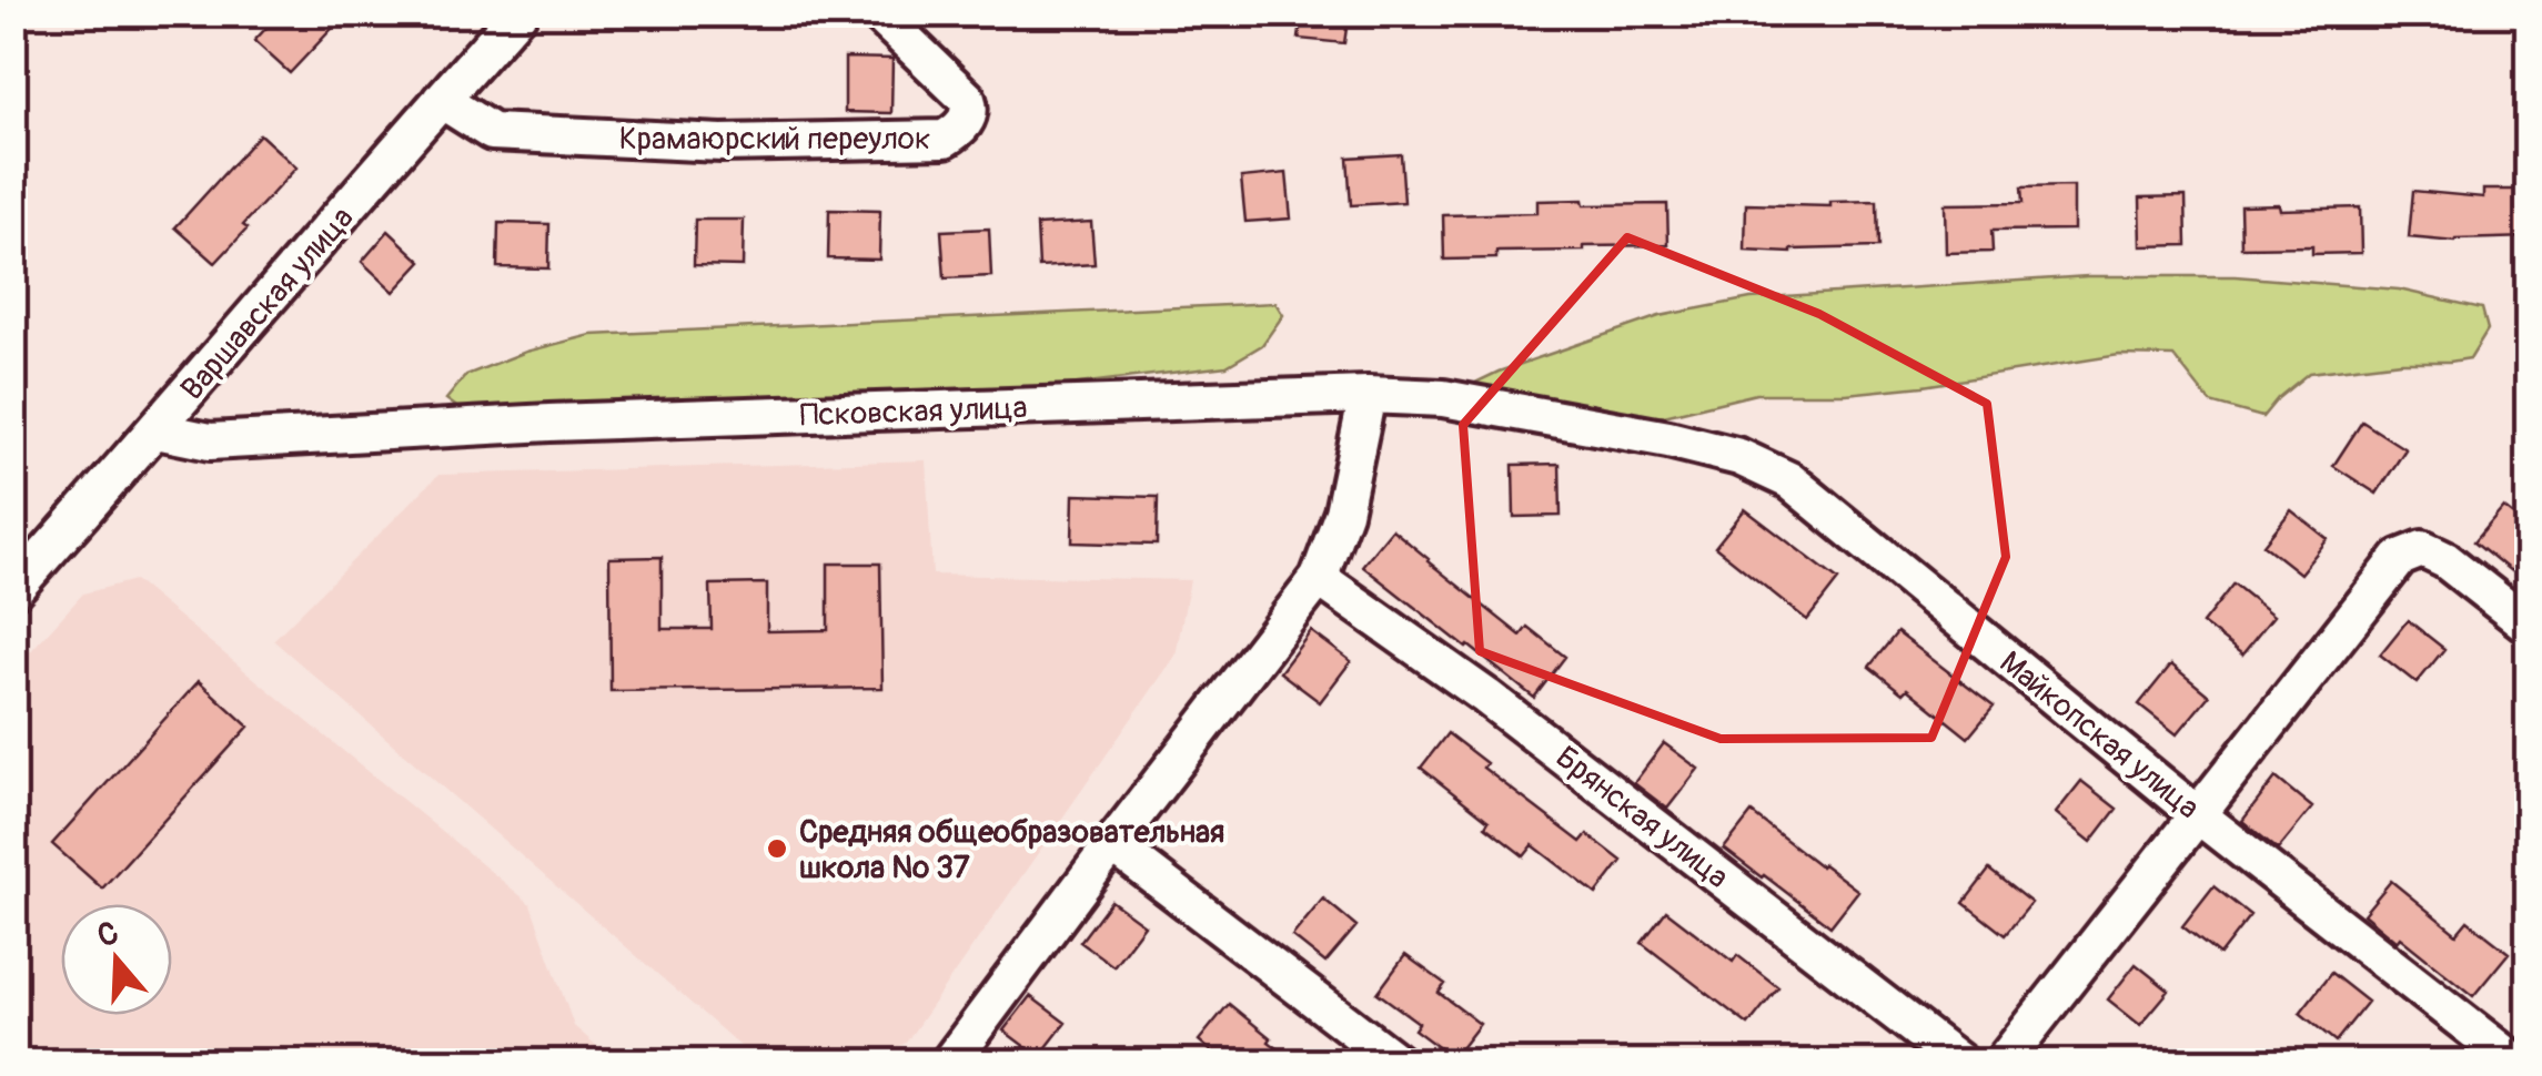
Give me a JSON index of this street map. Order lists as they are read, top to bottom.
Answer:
{
  "streets": {
    "street": [
      "Крамаюрский переулок",
      "Варшавская улица",
      "Псковская улица",
      "Майкопская улица",
      "Брянская улица"
    ]
  },
  "crossings": [
    ["Крамаюрский переулок", "Варшавская улица"],
    ["Варшавская улица", "Псковская улица"],
    ["Псковская улица", "Майкопская улица"]
  ],
  "places": ["Средняя общеобразовательная школа № 37"],
  "north": "top"
}
